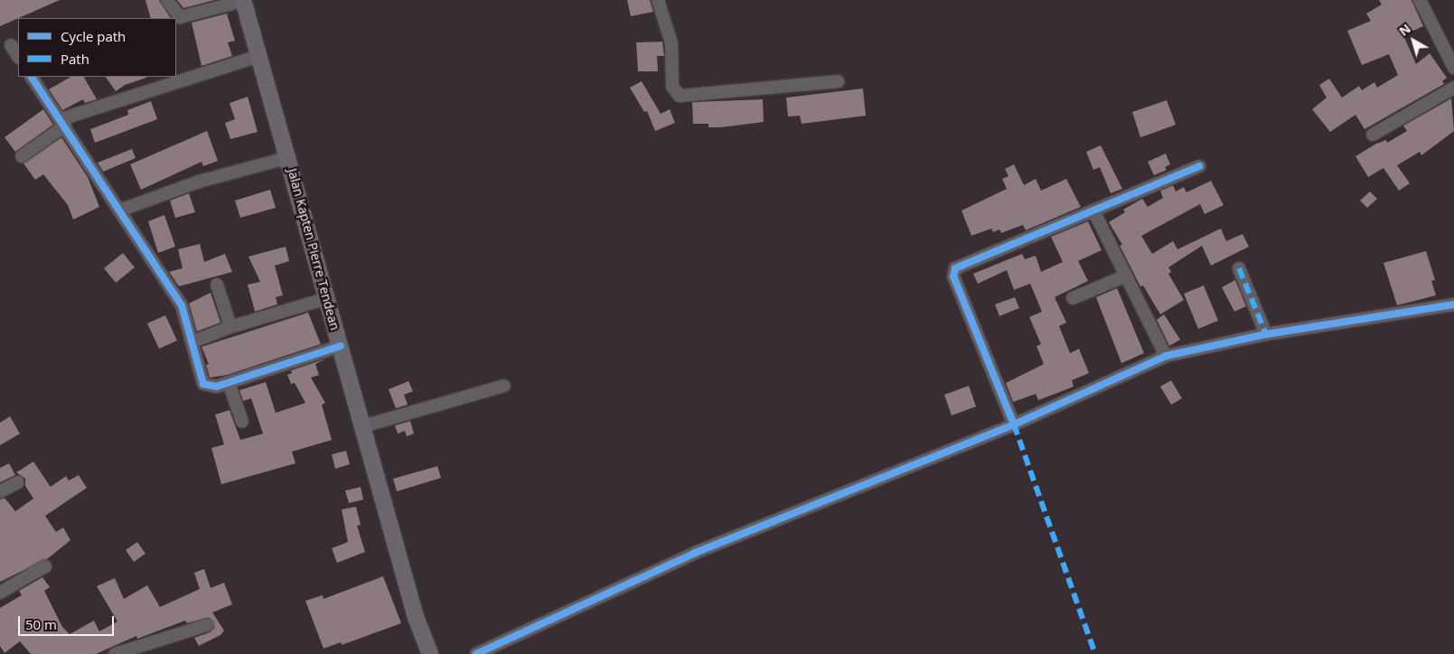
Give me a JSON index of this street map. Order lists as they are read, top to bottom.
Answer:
{
  "streets": {
    "main road": ["Jalan Kapten Pierre Tendean"]
  },
  "legend": ["Cycle path", "Path"],
  "scale_bar": "50 m",
  "north": "top left"
}
